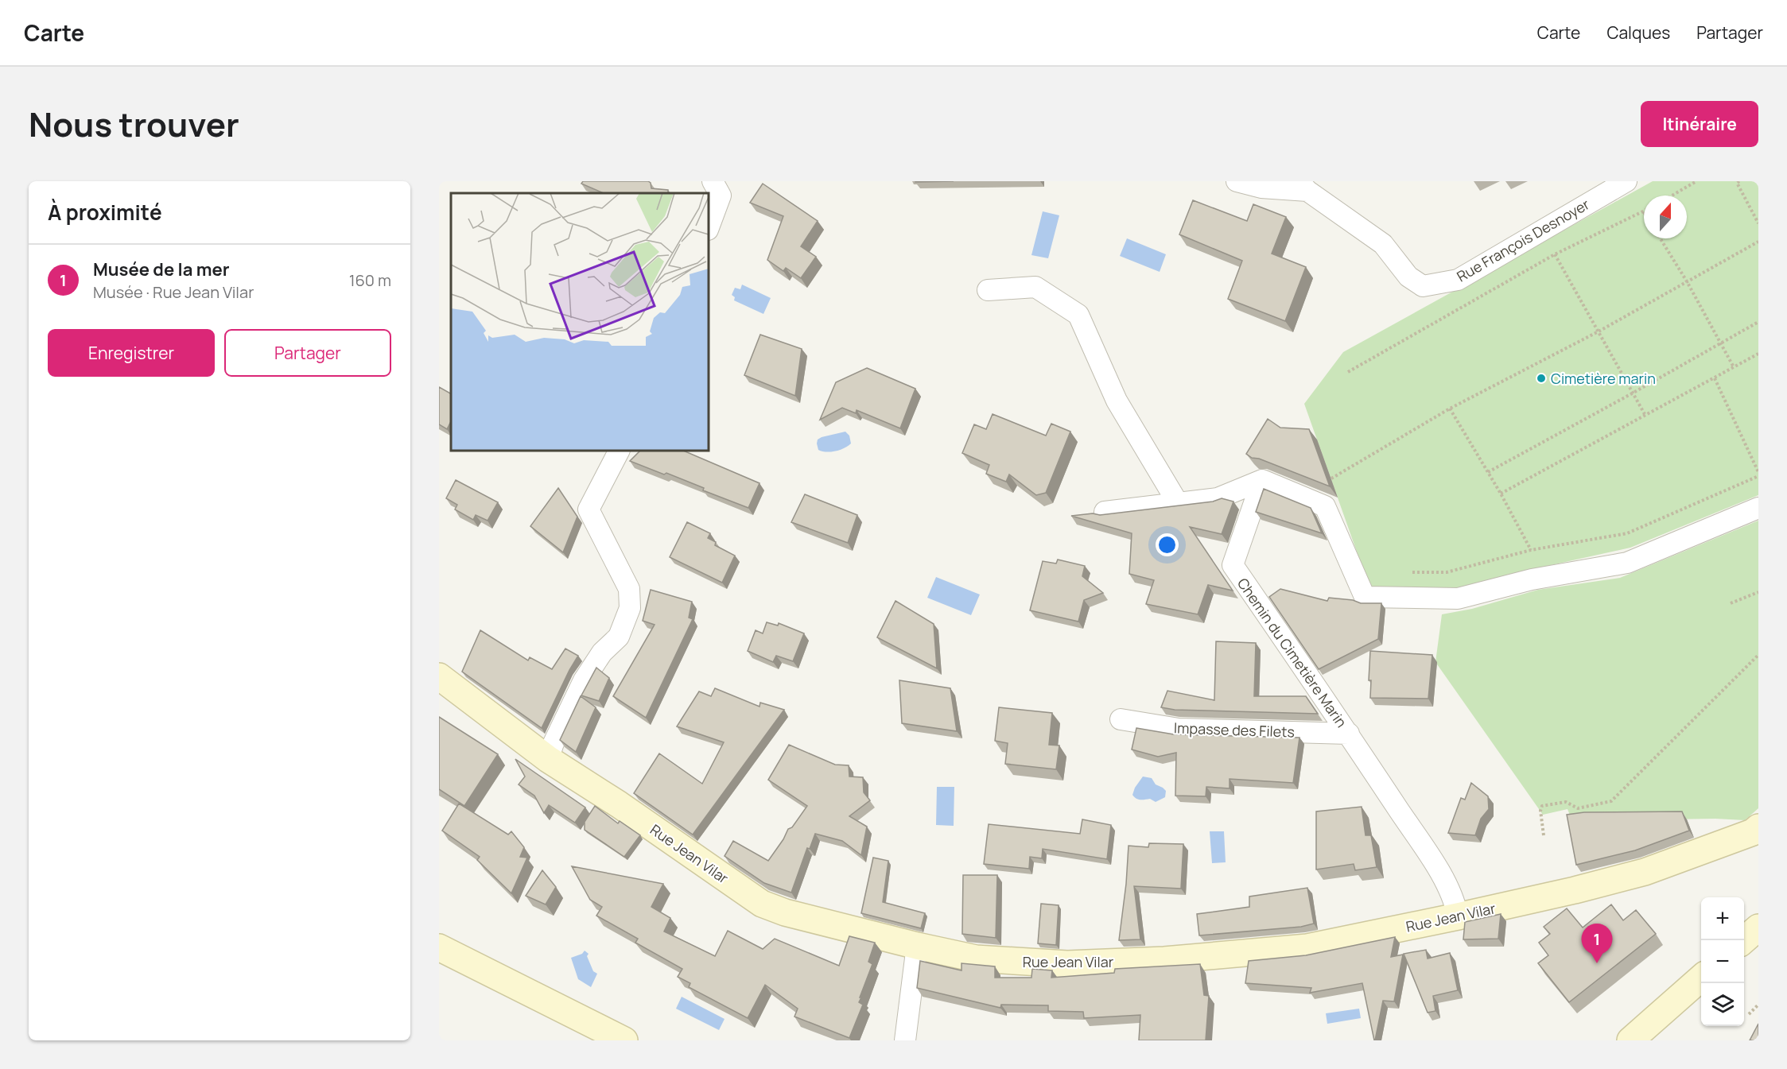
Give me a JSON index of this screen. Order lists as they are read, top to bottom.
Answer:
{
  "streets": {
    "street": [
      "Rue François Desnoyer",
      "Chemin du Cimetière Marin",
      "Impasse des Filets",
      "Rue Jean Vilar"
    ]
  },
  "crossings": [
    ["Chemin du Cimetière Marin", "Impasse des Filets"],
    ["Chemin du Cimetière Marin", "Rue Jean Vilar"]
  ],
  "places": ["Cimetière marin"],
  "north": "top",
  "page": {
    "header": "Carte",
    "nav": ["Carte", "Calques", "Partager"],
    "title": "Nous trouver",
    "buttons": [
      "Itinéraire",
      ["Enregistrer", "Partager"]
    ],
    "heading": "À proximité",
    "list": [
      {
        "mark": "1",
        "name": "Musée de la mer",
        "note": "Musée · Rue Jean Vilar",
        "value": "160 m"
      }
    ],
    "map_buttons": ["+", "−"],
    "pins": "1"
  }
}
